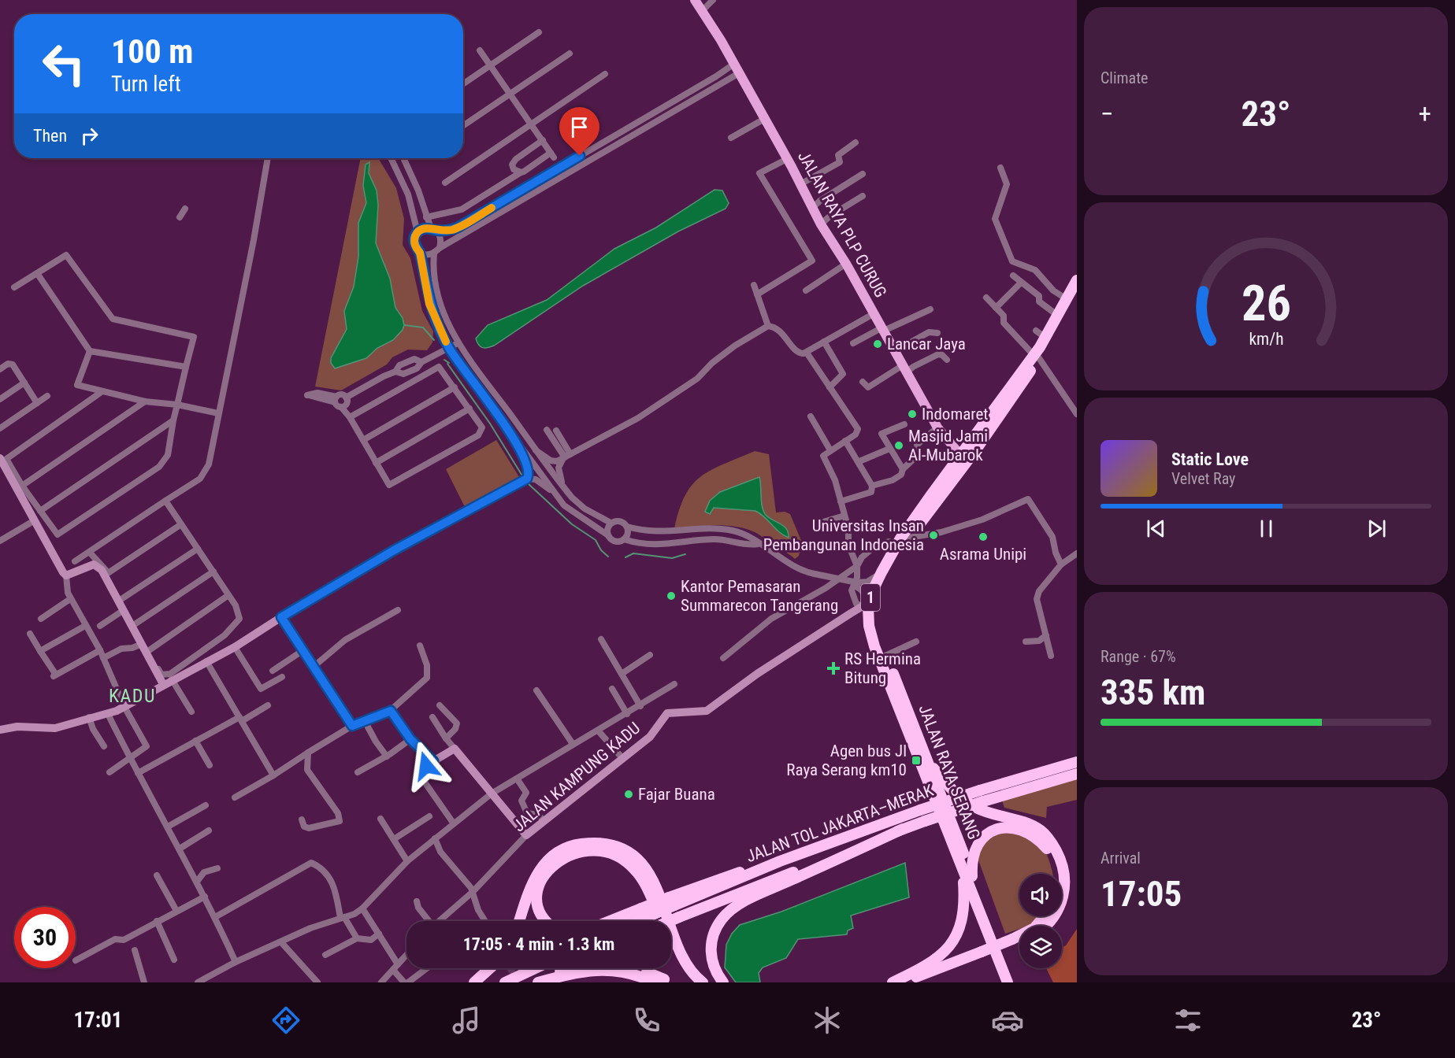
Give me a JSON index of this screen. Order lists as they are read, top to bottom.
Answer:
{
  "streets": {
    "highway": ["1", "JALAN RAYA SERANG", "JALAN TOL JAKARTA–MERAK"],
    "main road": ["JALAN RAYA PLP CURUG"],
    "street": ["JALAN KAMPUNG KADU"]
  },
  "crossings": [
    ["JALAN RAYA PLP CURUG", "JALAN RAYA SERANG"],
    ["JALAN RAYA SERANG", "JALAN KAMPUNG KADU"]
  ],
  "districts": ["KADU"],
  "places": {
    "other": [
      "Lancar Jaya",
      "Indomaret",
      "Masjid Jami Al-Mubarok",
      "Universitas Insan Pembangunan Indonesia",
      "Asrama Unipi",
      "Kantor Pemasaran Summarecon Tangerang",
      "Fajar Buana"
    ],
    "health": ["RS Hermina Bitung"],
    "transit": ["Agen bus Jl Raya Serang km10"]
  },
  "page": {
    "tile": [
      "Climate",
      ["Range · 67%", "335 km"],
      ["Arrival", "17:05"]
    ],
    "turn": ["100 m", "Turn left"],
    "heat": ["−", "23°", "+"],
    "then": "Then",
    "song": ["Static Love", "Velvet Ray"],
    "limit": "30",
    "trip": "17:05 · 4 min · 1.3 km",
    "tabs": ["17:01", "23°"],
    "gauge": ["26", "km/h"]
  }
}
